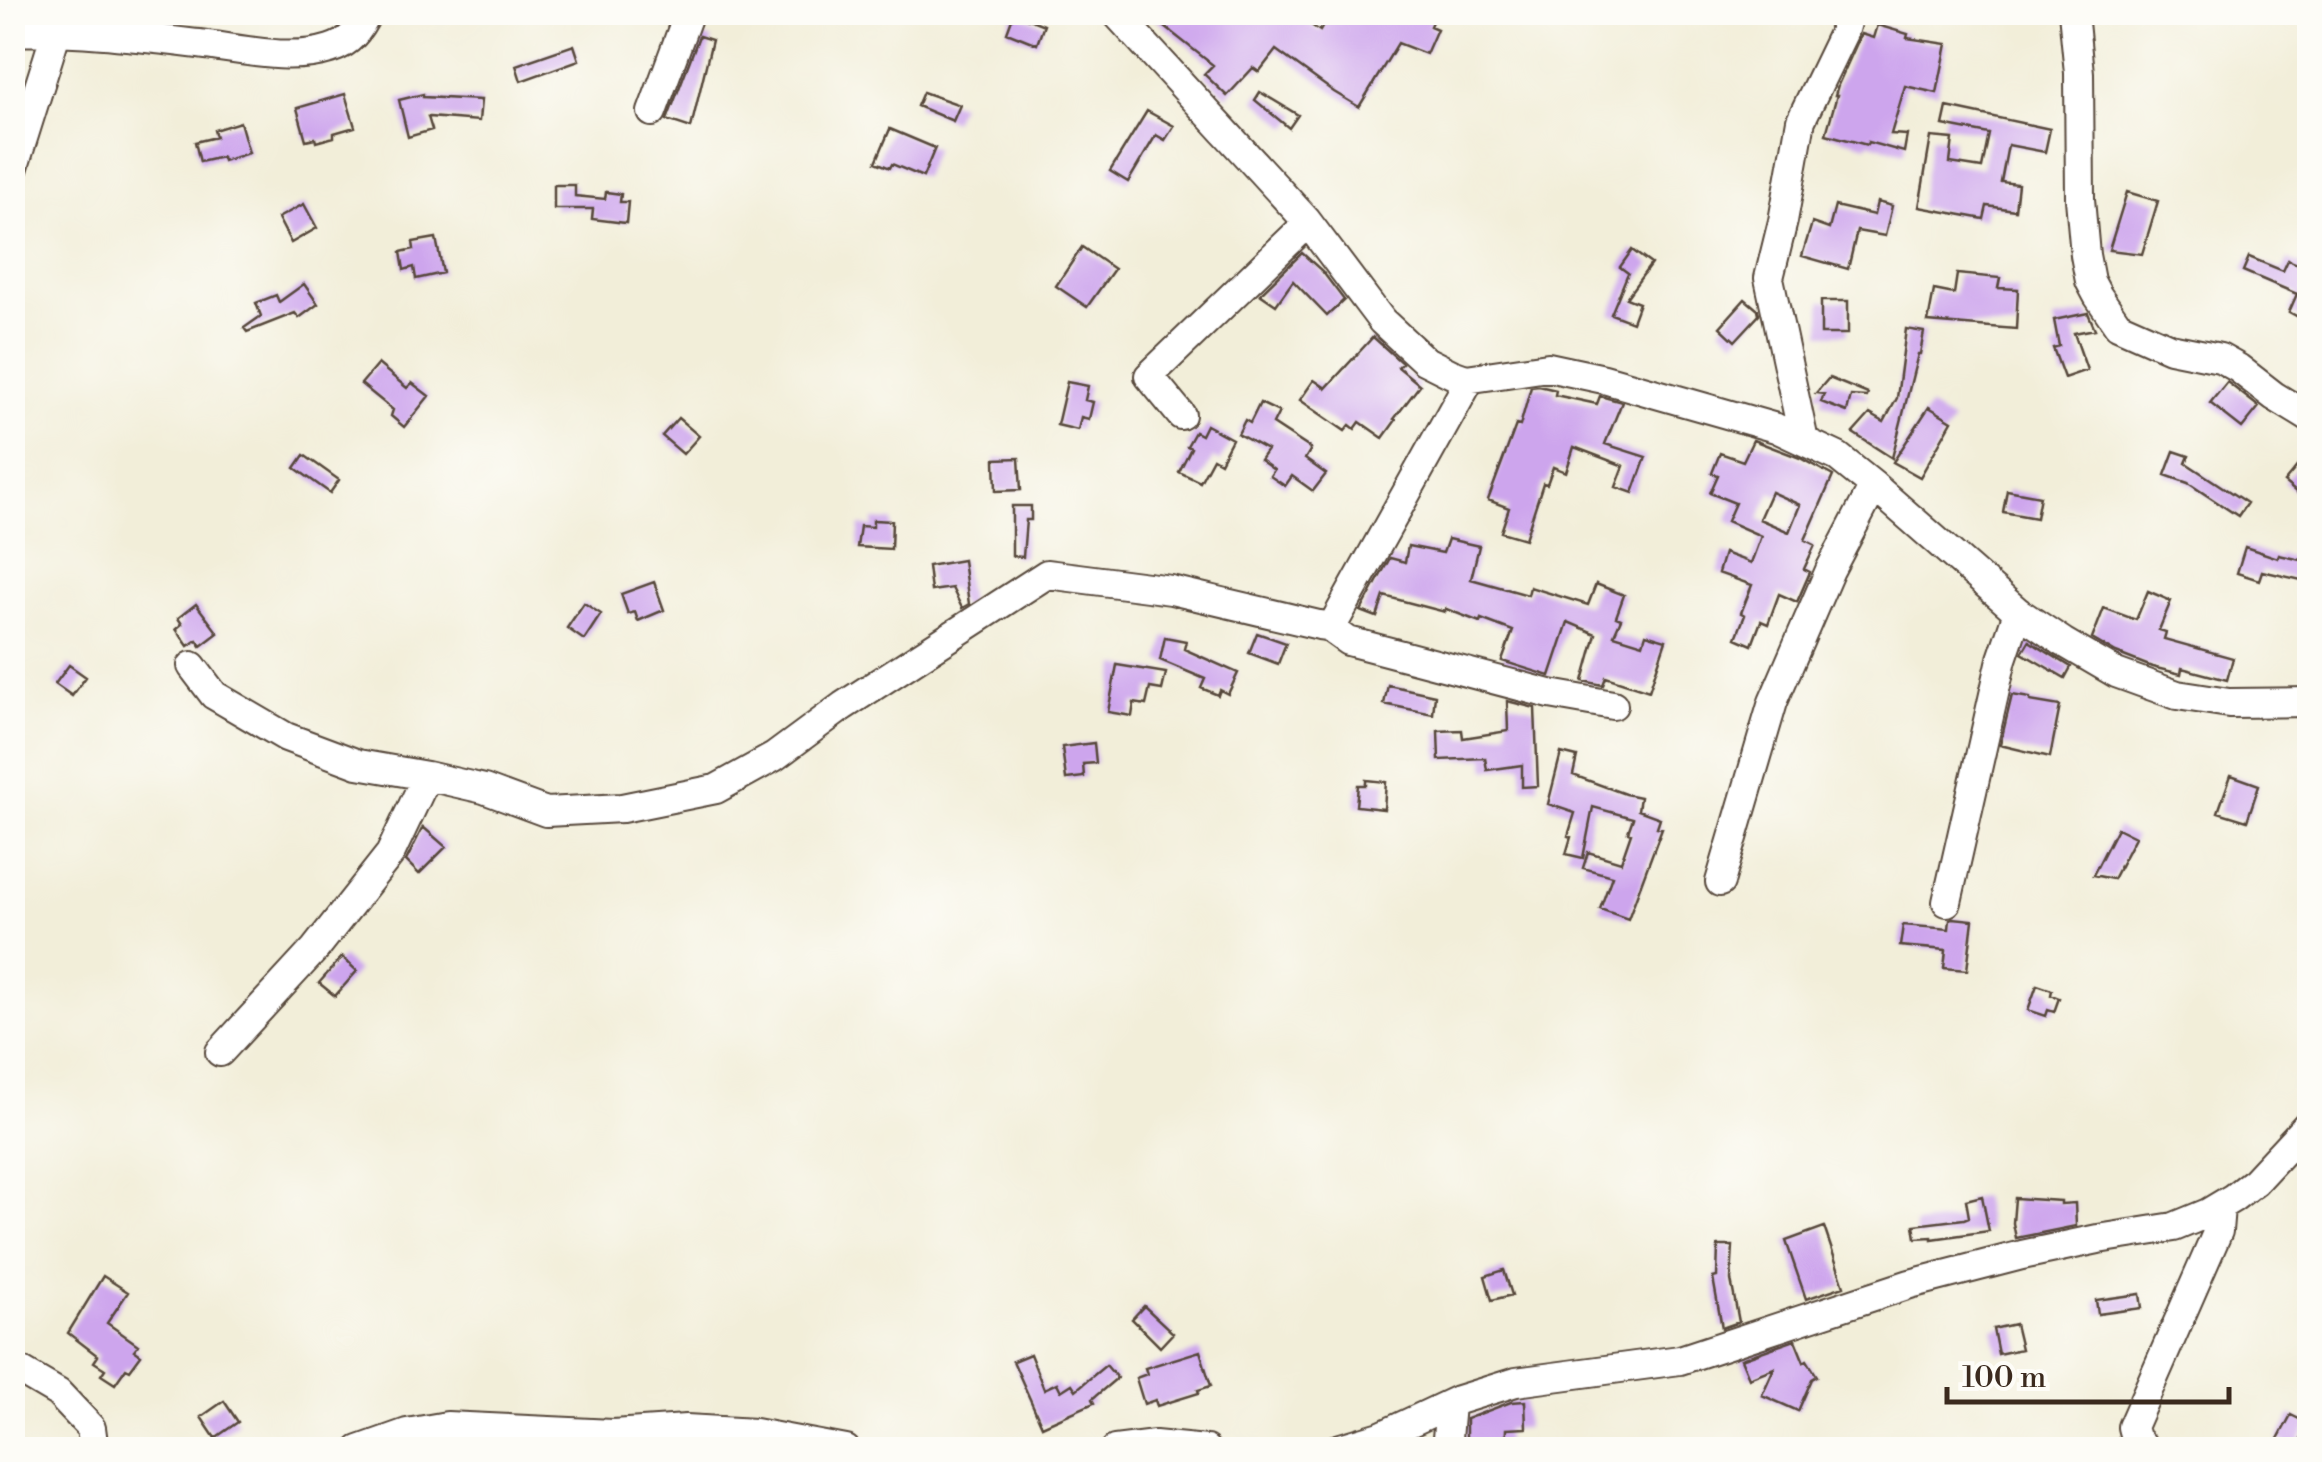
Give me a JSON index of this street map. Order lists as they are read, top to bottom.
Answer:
{
  "scale_bar": "100 m"
}
